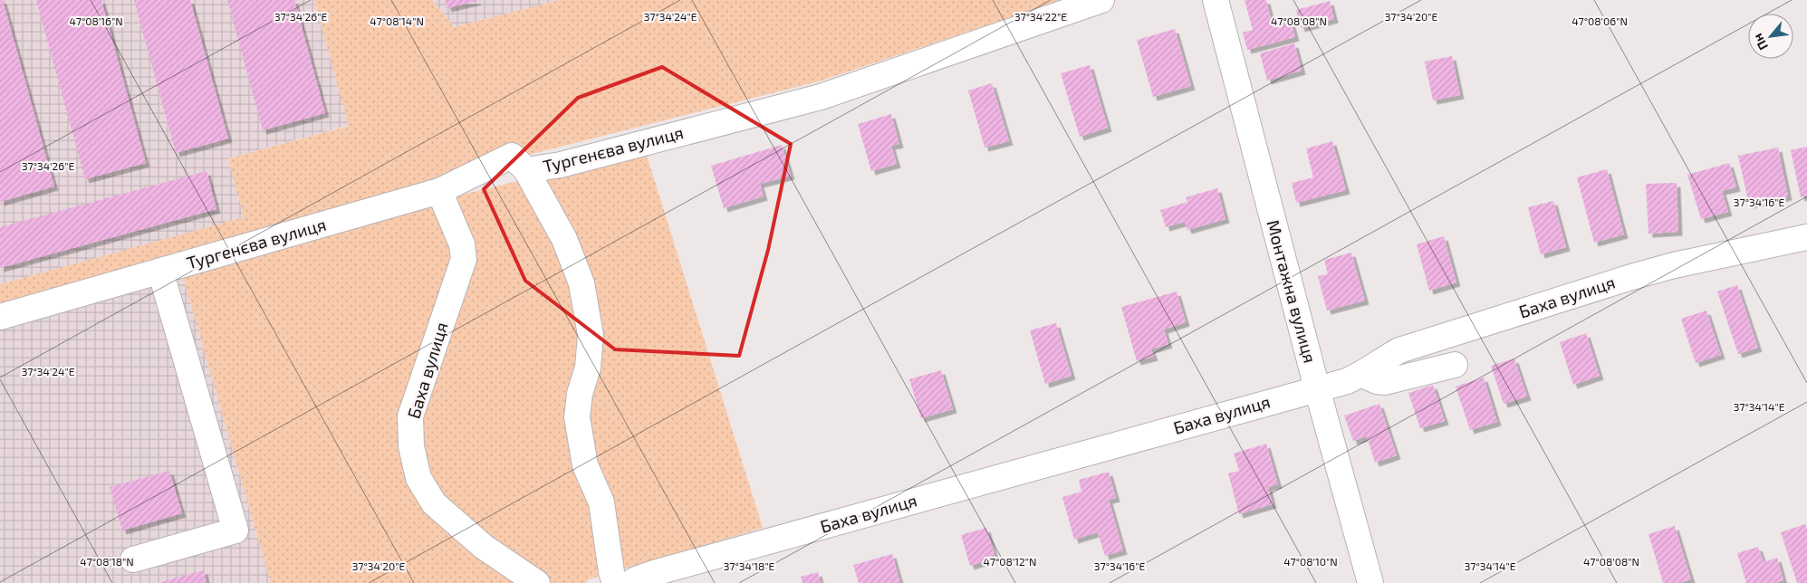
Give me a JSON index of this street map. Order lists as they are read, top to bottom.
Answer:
{
  "streets": {
    "street": ["Тургенєва вулиця", "Монтажна вулиця", "Баха вулиця"]
  },
  "crossings": [
    ["Тургенєва вулиця", "Баха вулиця"],
    ["Монтажна вулиця", "Баха вулиця"]
  ],
  "north": "bottom left",
  "coordinates": [
    "37°34'26\"E",
    "37°34'24\"E",
    "37°34'22\"E",
    "37°34'20\"E",
    "47°08'16\"N",
    "47°08'14\"N",
    "47°08'08\"N",
    "47°08'06\"N",
    "37°34'16\"E",
    "37°34'14\"E",
    "47°08'18\"N",
    "47°08'12\"N",
    "47°08'10\"N",
    "37°34'18\"E"
  ]
}
